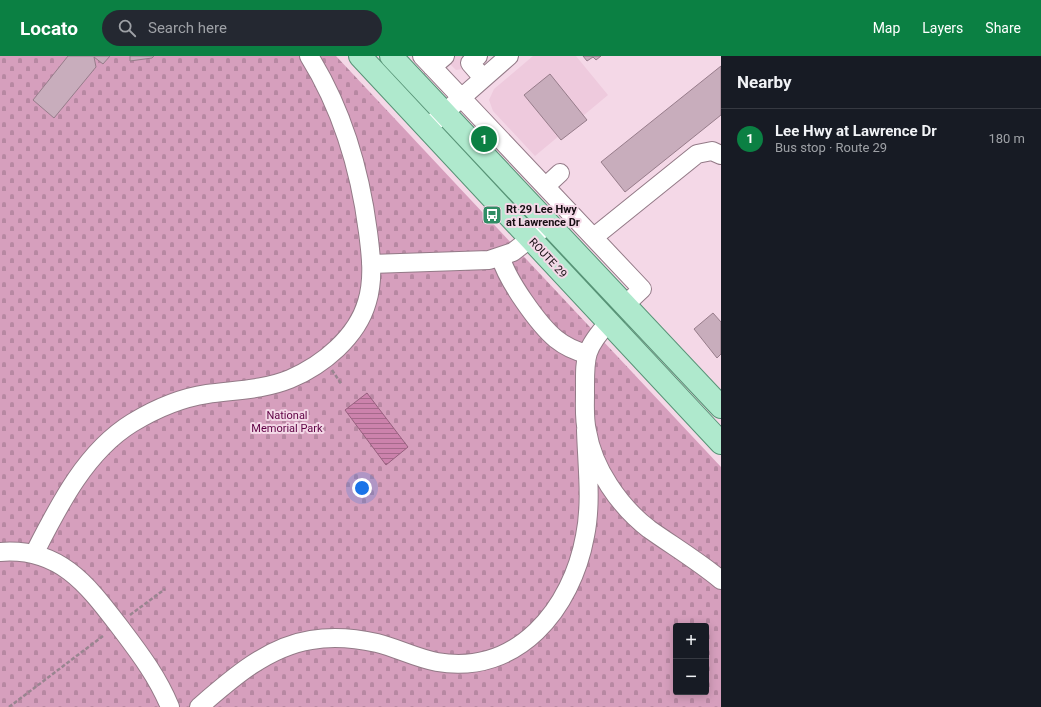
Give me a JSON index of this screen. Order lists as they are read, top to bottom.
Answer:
{
  "streets": {
    "main road": ["ROUTE 29"]
  },
  "parks": ["National Memorial Park"],
  "places": {
    "bus stop": ["Rt 29 Lee Hwy at Lawrence Dr"]
  },
  "page": {
    "header": "Locato",
    "search": "Search here",
    "nav": ["Map", "Layers", "Share"],
    "heading": "Nearby",
    "list": [
      {
        "mark": "1",
        "name": "Lee Hwy at Lawrence Dr",
        "note": "Bus stop · Route 29",
        "value": "180 m"
      }
    ],
    "pins": "1",
    "map_buttons": ["+", "−"]
  }
}
